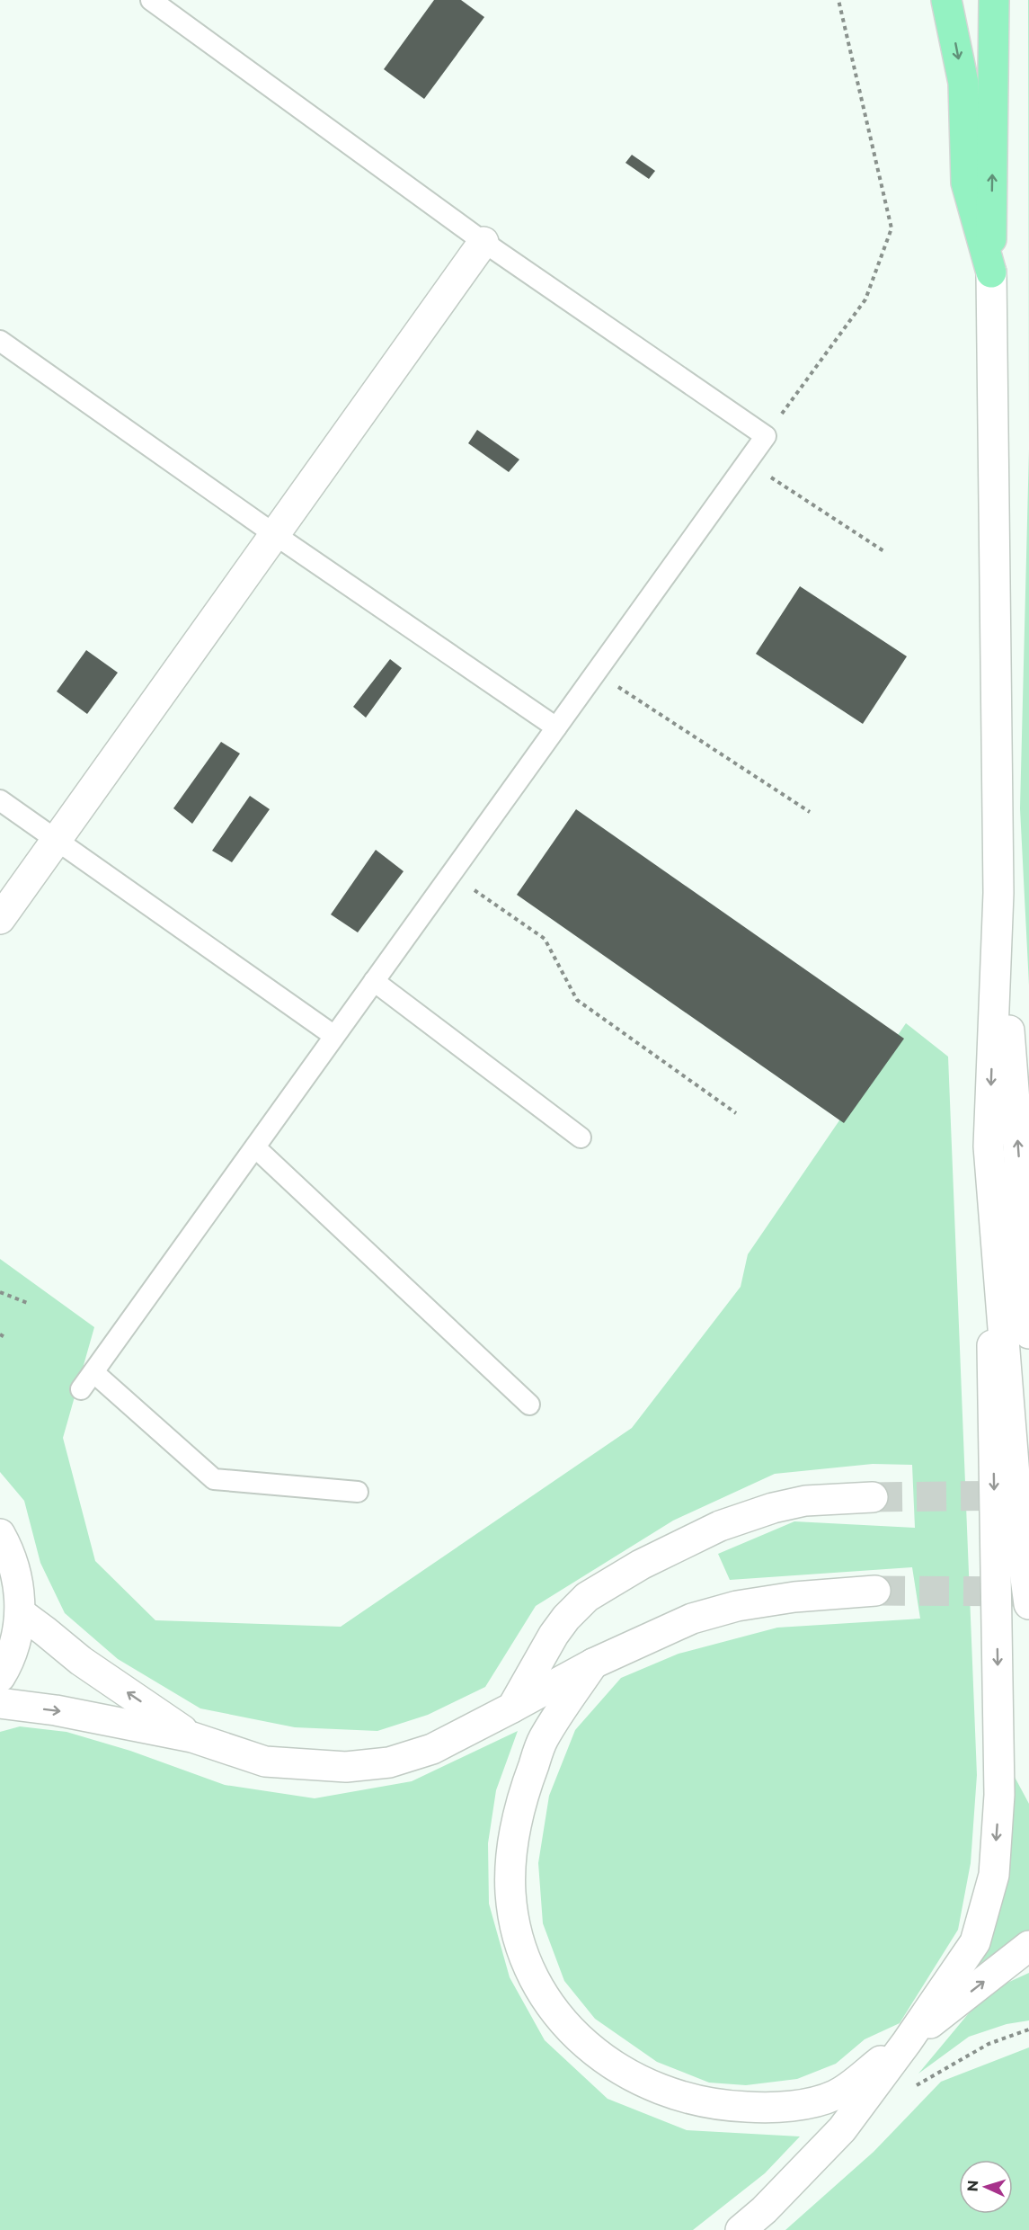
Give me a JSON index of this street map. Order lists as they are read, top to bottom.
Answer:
{
  "north": "left"
}
